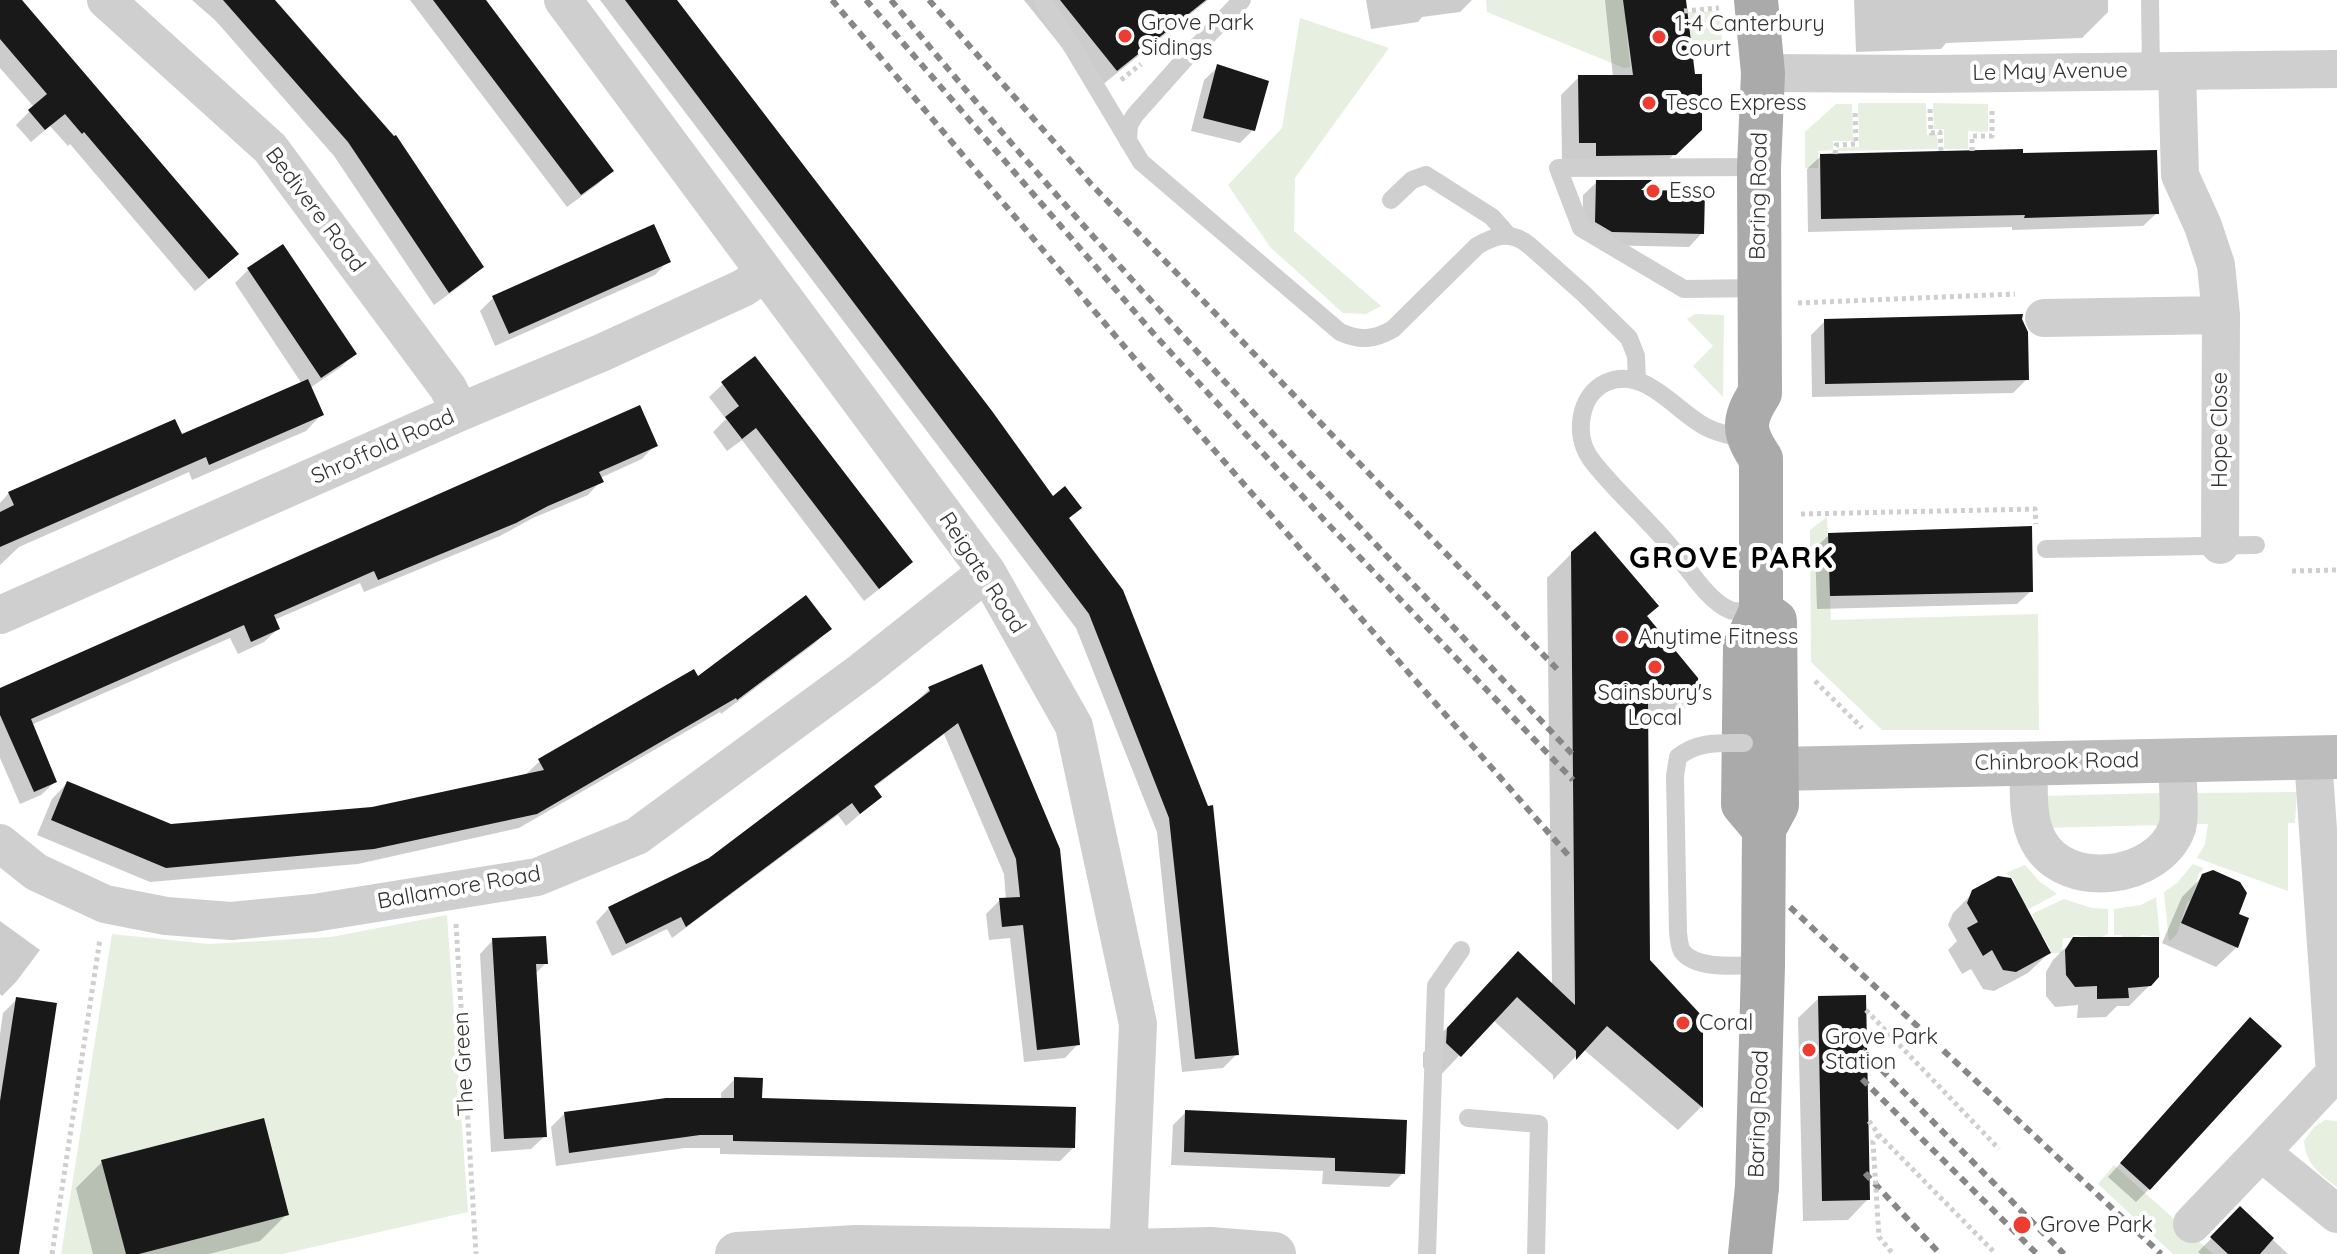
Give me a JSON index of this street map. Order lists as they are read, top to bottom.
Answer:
{
  "streets": {
    "main road": ["Baring Road", "Chinbrook Road"],
    "street": [
      "Le May Avenue",
      "Bedivere Road",
      "Hope Close",
      "Shroffold Road",
      "Reigate Road",
      "Ballamore Road"
    ],
    "path": ["The Green"]
  },
  "crossings": [
    ["Le May Avenue", "Baring Road"],
    ["Le May Avenue", "Hope Close"],
    ["Baring Road", "Chinbrook Road"],
    ["Bedivere Road", "Shroffold Road"],
    ["Shroffold Road", "Reigate Road"],
    ["Reigate Road", "Ballamore Road"]
  ],
  "districts": ["GROVE PARK"],
  "places": [
    "Grove Park Sidings",
    "1-4 Canterbury Court",
    "Tesco Express",
    "Esso",
    "Anytime Fitness",
    "Sainsbury's Local",
    "Coral",
    "Grove Park Station",
    "Grove Park"
  ]
}
